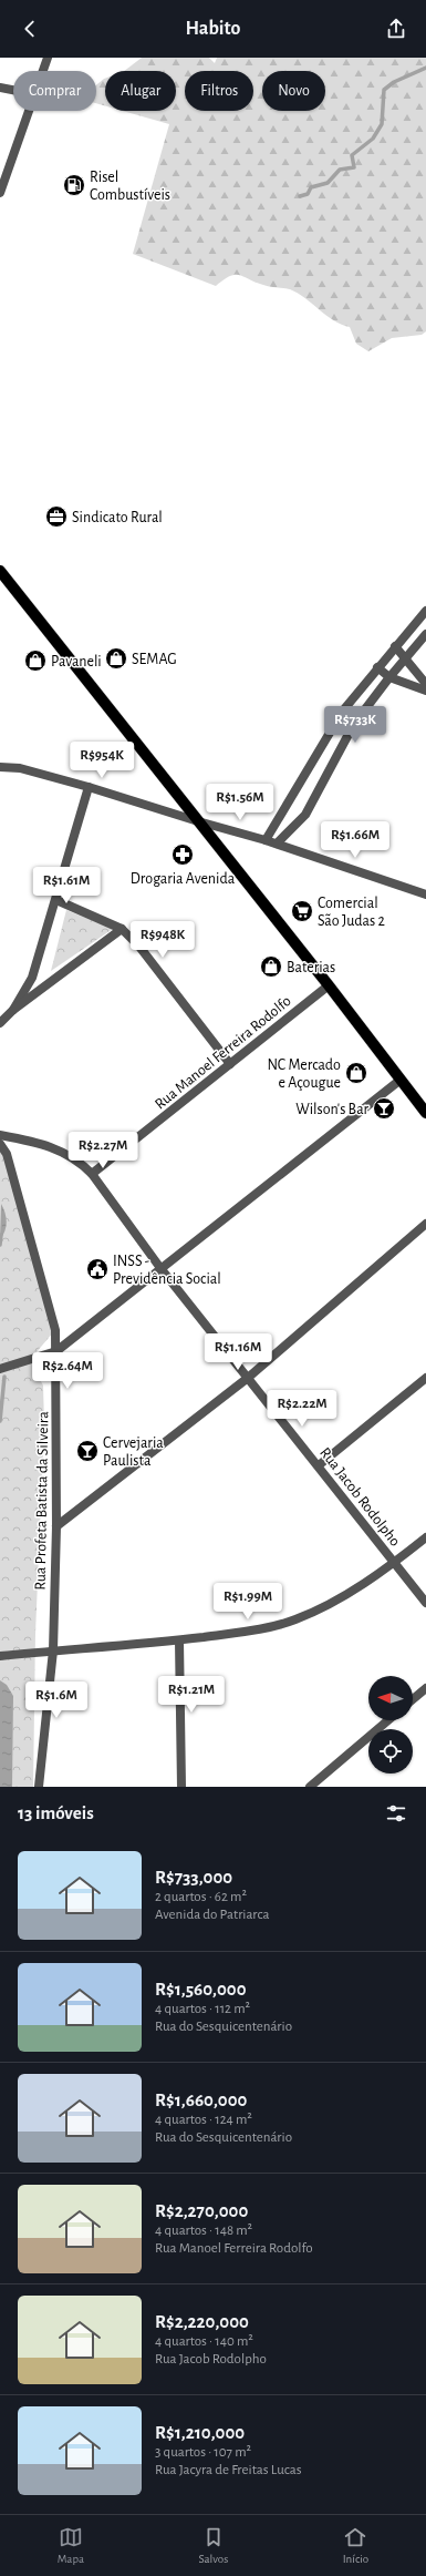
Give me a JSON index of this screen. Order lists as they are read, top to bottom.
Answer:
{
  "streets": {
    "street": ["Rua Manoel Ferreira Rodolfo", "Rua Jacob Rodolpho", "Rua Profeta Batista da Silveira"]
  },
  "crossings": [
    ["Rua Manoel Ferreira Rodolfo", "Rua Jacob Rodolpho"]
  ],
  "places": {
    "fuel station": ["Risel Combustíveis"],
    "office": ["Sindicato Rural"],
    "shop": [
      "SEMAG",
      "Pavaneli",
      "Baterias",
      "NC Mercado e Açougue"
    ],
    "pharmacy": ["Drogaria Avenida"],
    "supermarket": ["Comercial São Judas 2"],
    "bar": ["Wilson's Bar", "Cervejaria Paulista"],
    "public building": ["INSS - Previdência Social"]
  },
  "north": "left",
  "page": {
    "header": "Habito",
    "chip": [
      "Comprar",
      "Alugar",
      "Filtros",
      "Novo"
    ],
    "price": [
      "R$733K",
      "R$954K",
      "R$1.56M",
      "R$1.66M",
      "R$1.61M",
      "R$948K",
      "R$2.27M",
      "R$1.16M",
      "R$2.64M",
      "R$2.22M",
      "R$1.99M",
      "R$1.21M",
      "R$1.6M"
    ],
    "heading": "13 imóveis",
    "list": [
      {
        "name": "R$733,000",
        "note": "2 quartos · 62 m² · Avenida do Patriarca"
      },
      {
        "name": "R$1,560,000",
        "note": "4 quartos · 112 m² · Rua do Sesquicentenário"
      },
      {
        "name": "R$1,660,000",
        "note": "4 quartos · 124 m² · Rua do Sesquicentenário"
      },
      {
        "name": "R$2,270,000",
        "note": "4 quartos · 148 m² · Rua Manoel Ferreira Rodolfo"
      },
      {
        "name": "R$2,220,000",
        "note": "4 quartos · 140 m² · Rua Jacob Rodolpho"
      },
      {
        "name": "R$1,210,000",
        "note": "3 quartos · 107 m² · Rua Jacyra de Freitas Lucas"
      }
    ],
    "tabs": ["Mapa", "Salvos", "Início"]
  }
}
